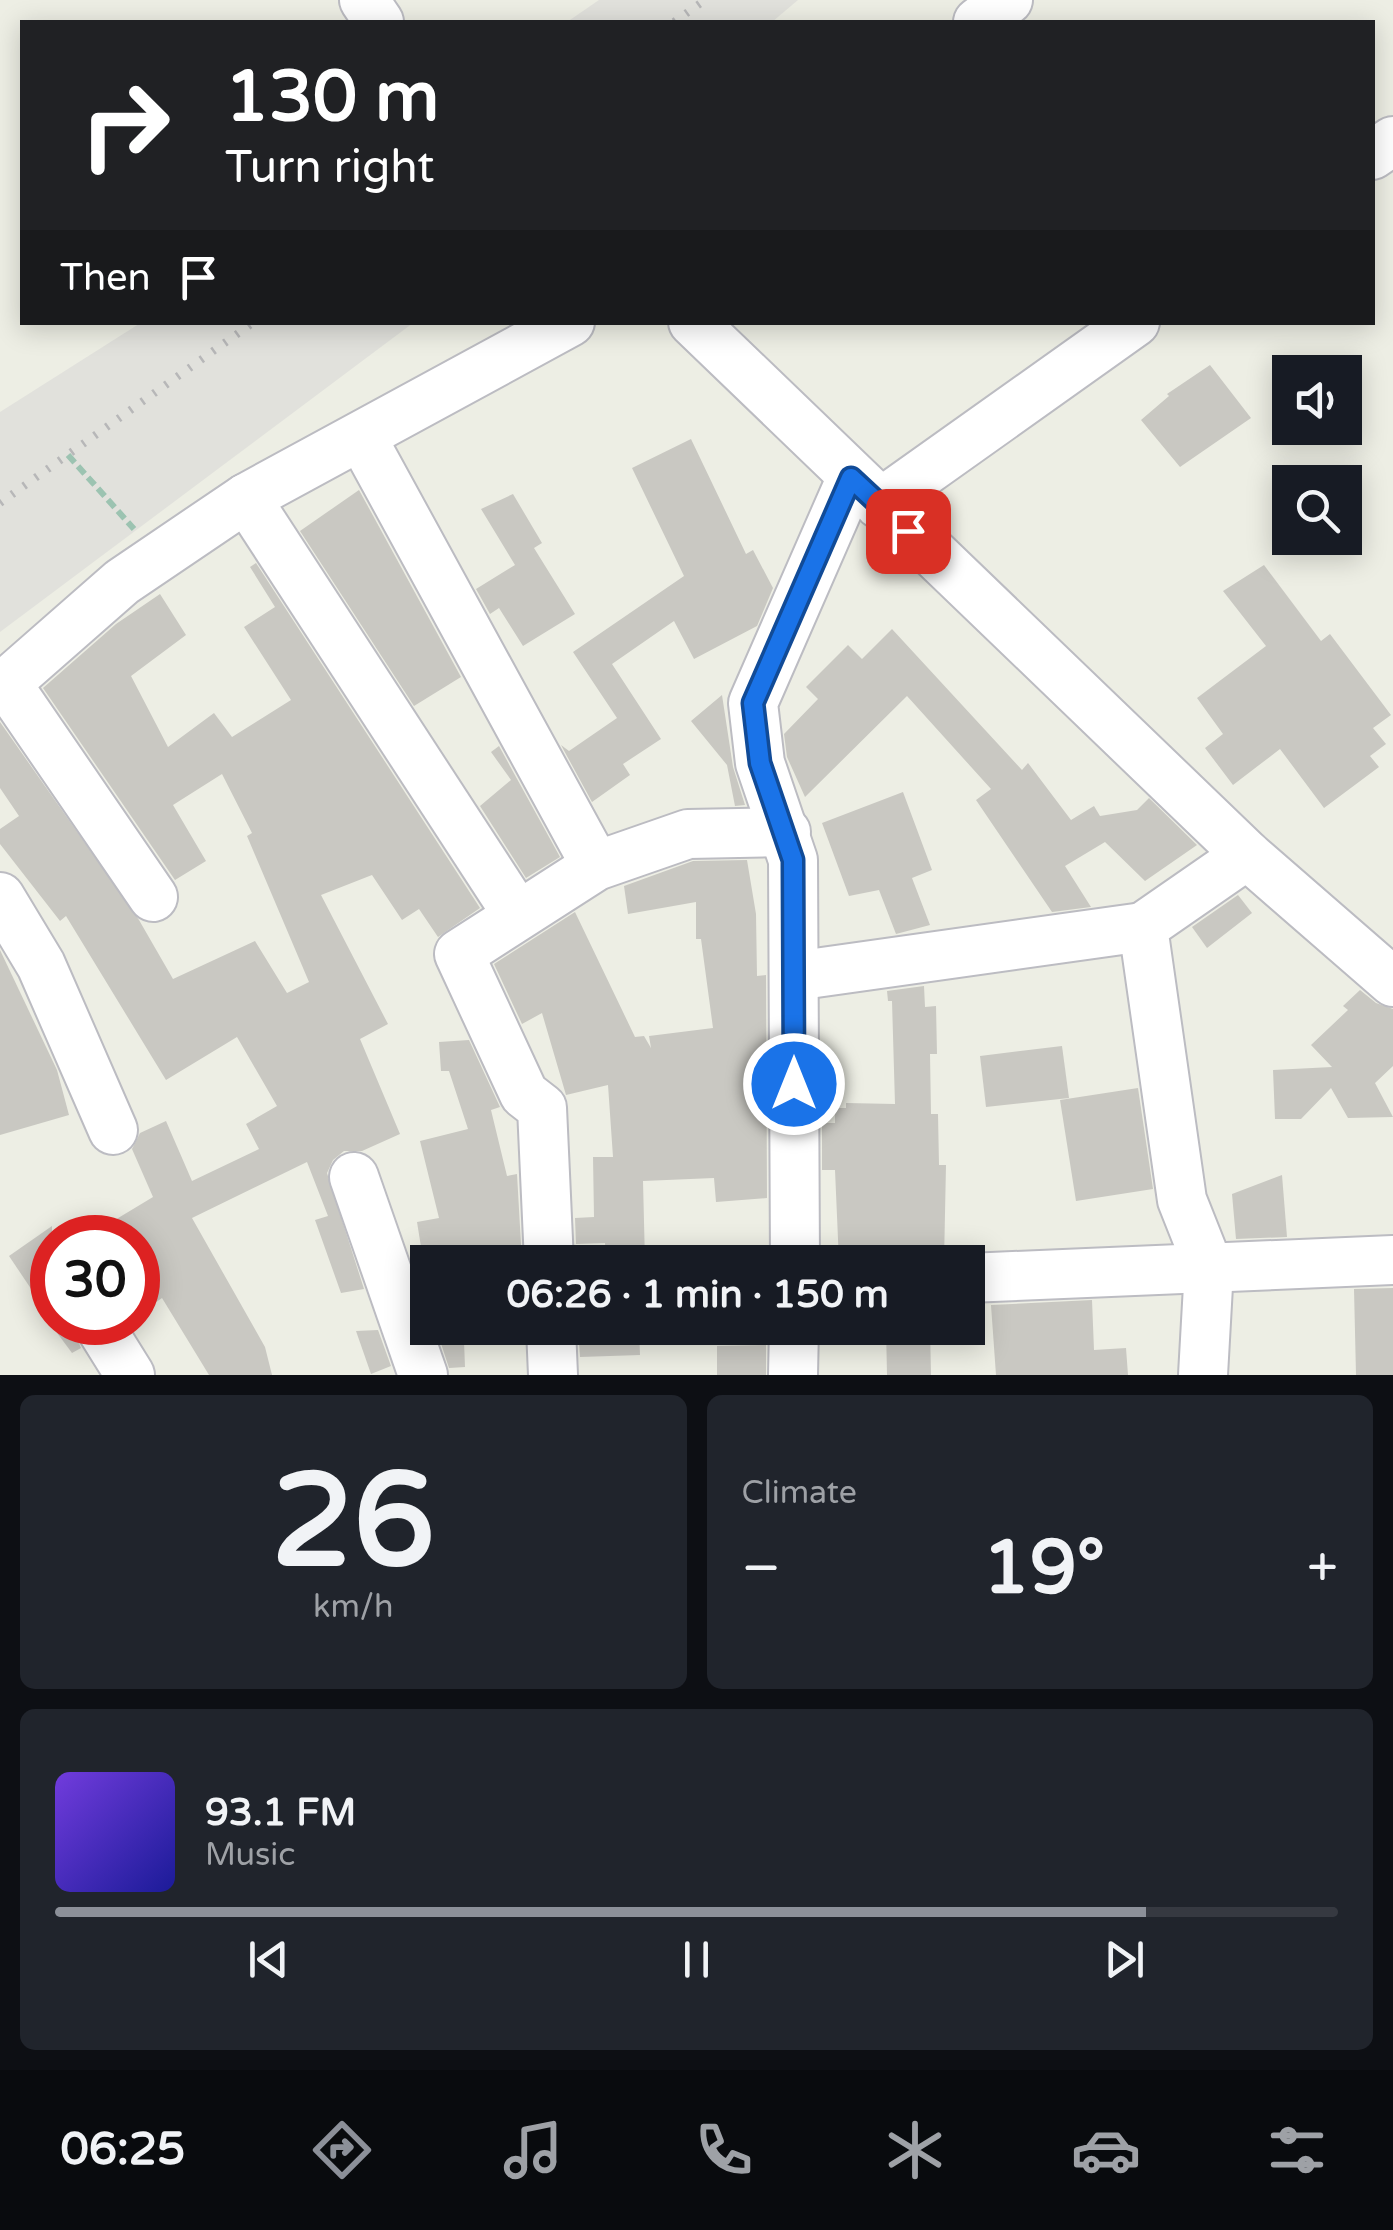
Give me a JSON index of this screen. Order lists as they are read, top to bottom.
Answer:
{
  "page": {
    "turn": ["130 m", "Turn right"],
    "then": "Then",
    "limit": "30",
    "trip": "06:26 · 1 min · 150 m",
    "tile": [
      ["26", "km/h"],
      "Climate"
    ],
    "heat": ["−", "19°", "+"],
    "song": ["93.1 FM", "Music"],
    "tabs": "06:25"
  }
}
